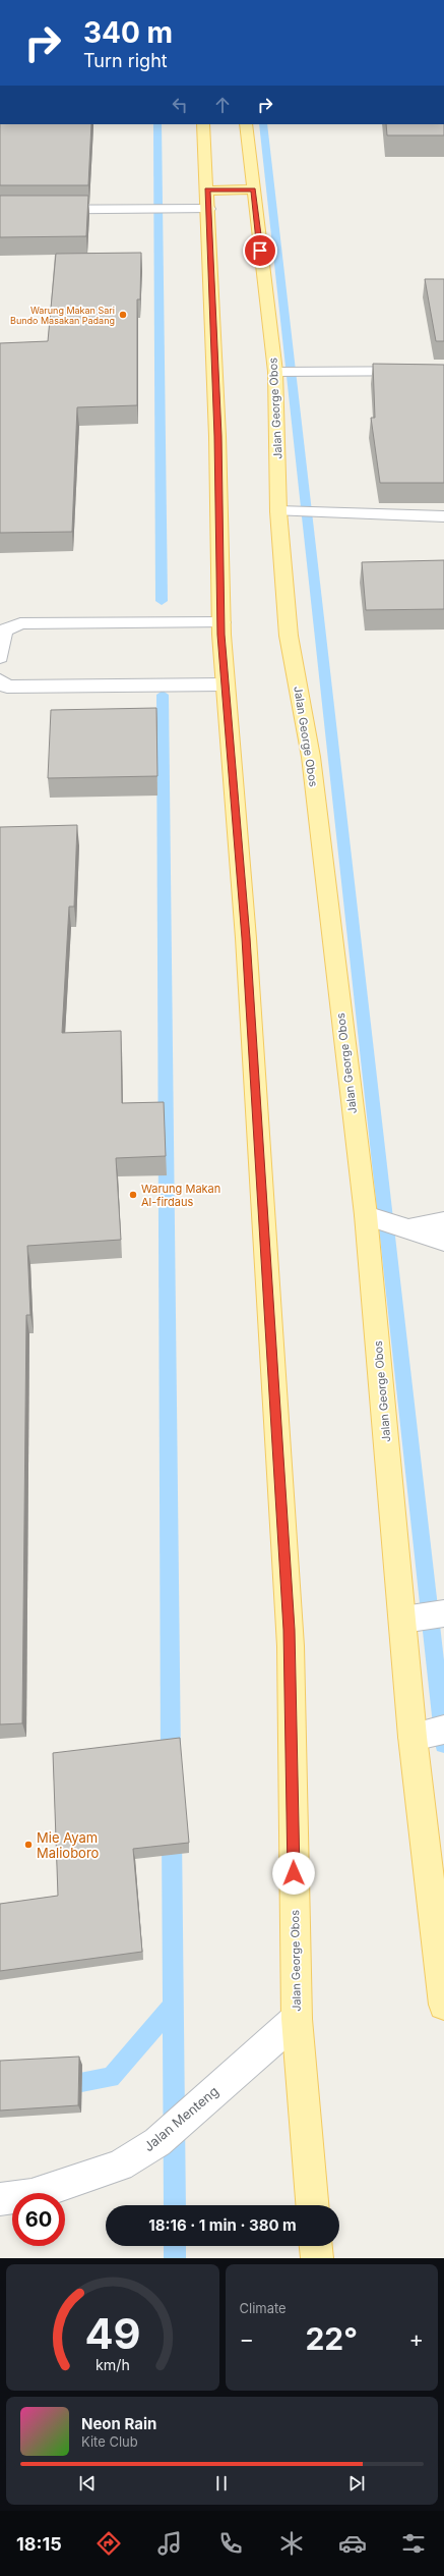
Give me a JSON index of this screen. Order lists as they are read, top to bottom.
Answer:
{
  "streets": {
    "main road": ["Jalan George Obos"],
    "street": ["Jalan Menteng"]
  },
  "crossings": [
    ["Jalan George Obos", "Jalan Menteng"]
  ],
  "places": ["Warung Makan Sari Bundo Masakan Padang", "Warung Makan Al-firdaus", "Mie Ayam Malioboro"],
  "page": {
    "turn": ["340 m", "Turn right"],
    "limit": "60",
    "trip": "18:16 · 1 min · 380 m",
    "tile": "Climate",
    "heat": ["−", "22°", "+"],
    "song": ["Neon Rain", "Kite Club"],
    "tabs": "18:15",
    "gauge": ["49", "km/h"]
  }
}
